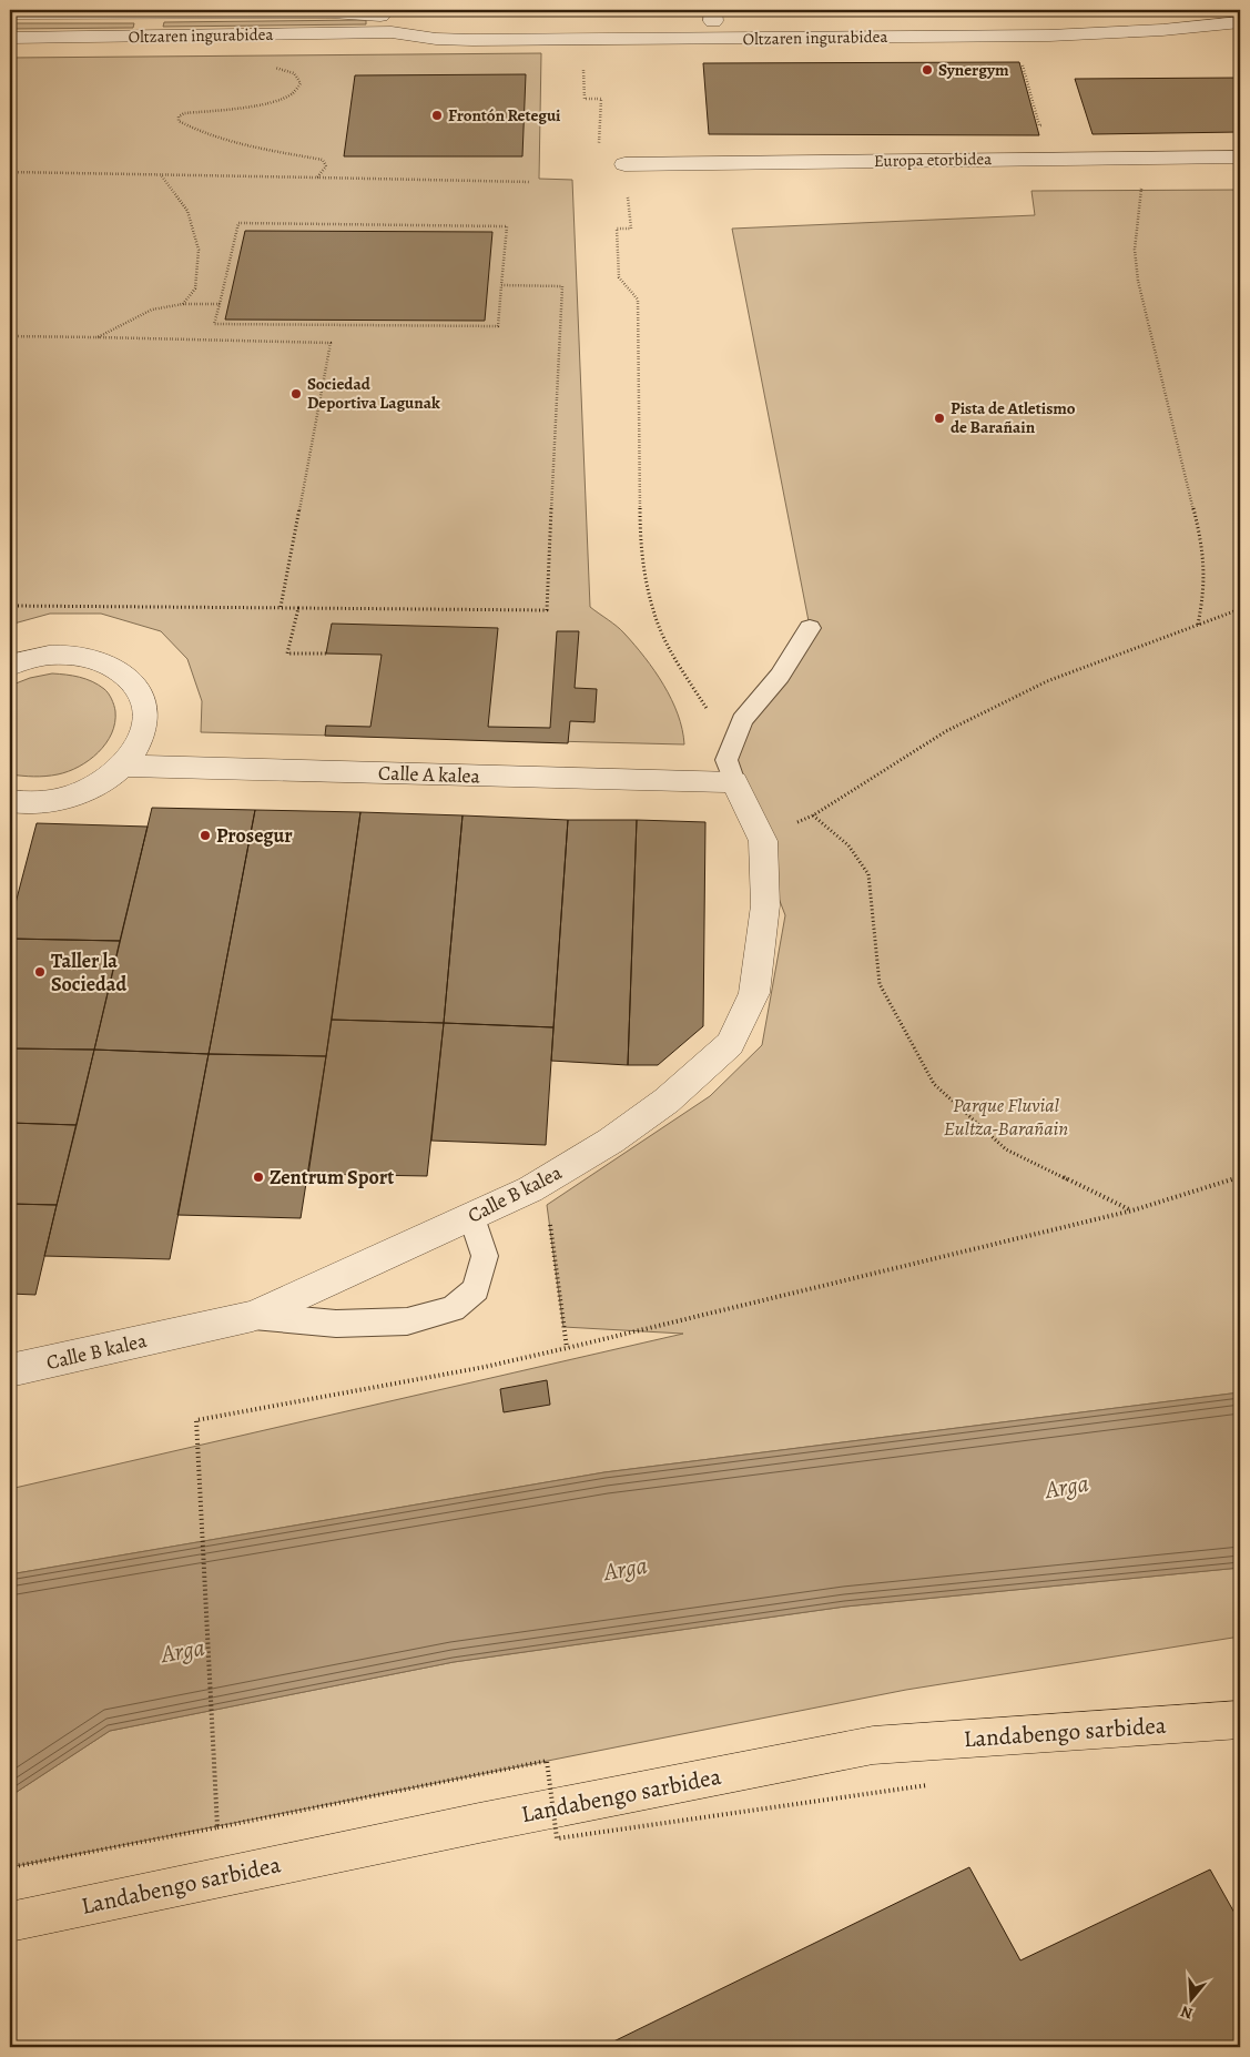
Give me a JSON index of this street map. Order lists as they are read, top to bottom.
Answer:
{
  "streets": {
    "highway": ["Landabengo sarbidea"],
    "street": [
      "Oltzaren ingurabidea",
      "Europa etorbidea",
      "Calle A kalea",
      "Calle B kalea"
    ]
  },
  "crossings": [
    ["Calle A kalea", "Calle B kalea"]
  ],
  "water": ["Arga"],
  "parks": ["Parque Fluvial Eultza-Barañain"],
  "places": [
    "Synergym",
    "Frontón Retegui",
    "Sociedad Deportiva Lagunak",
    "Pista de Atletismo de Barañain",
    "Prosegur",
    "Taller la Sociedad",
    "Zentrum Sport"
  ],
  "north": "bottom"
}
